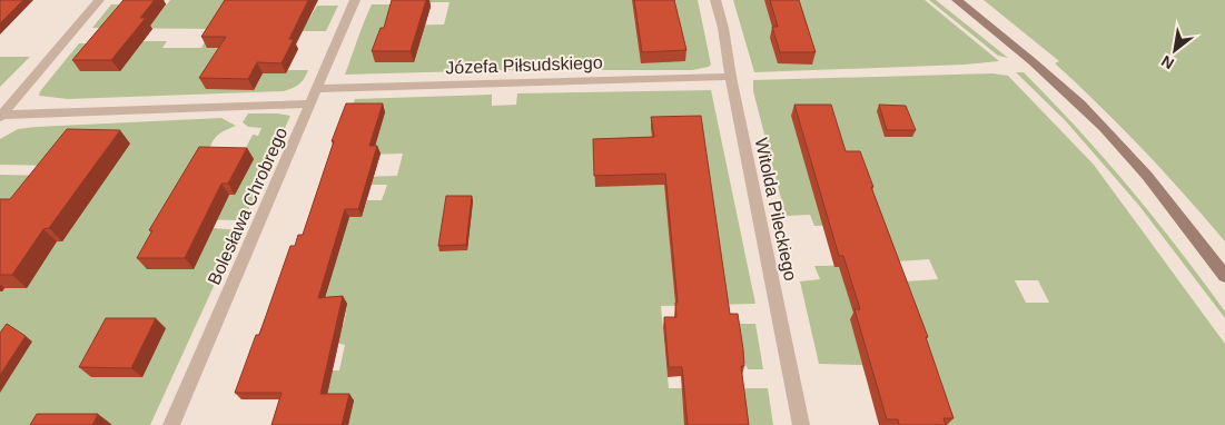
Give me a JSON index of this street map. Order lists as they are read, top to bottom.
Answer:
{
  "streets": {
    "street": ["Józefa Piłsudskiego", "Bolesława Chrobrego", "Witolda Pileckiego"]
  },
  "crossings": [
    ["Józefa Piłsudskiego", "Bolesława Chrobrego"],
    ["Józefa Piłsudskiego", "Witolda Pileckiego"]
  ],
  "north": "bottom left"
}
